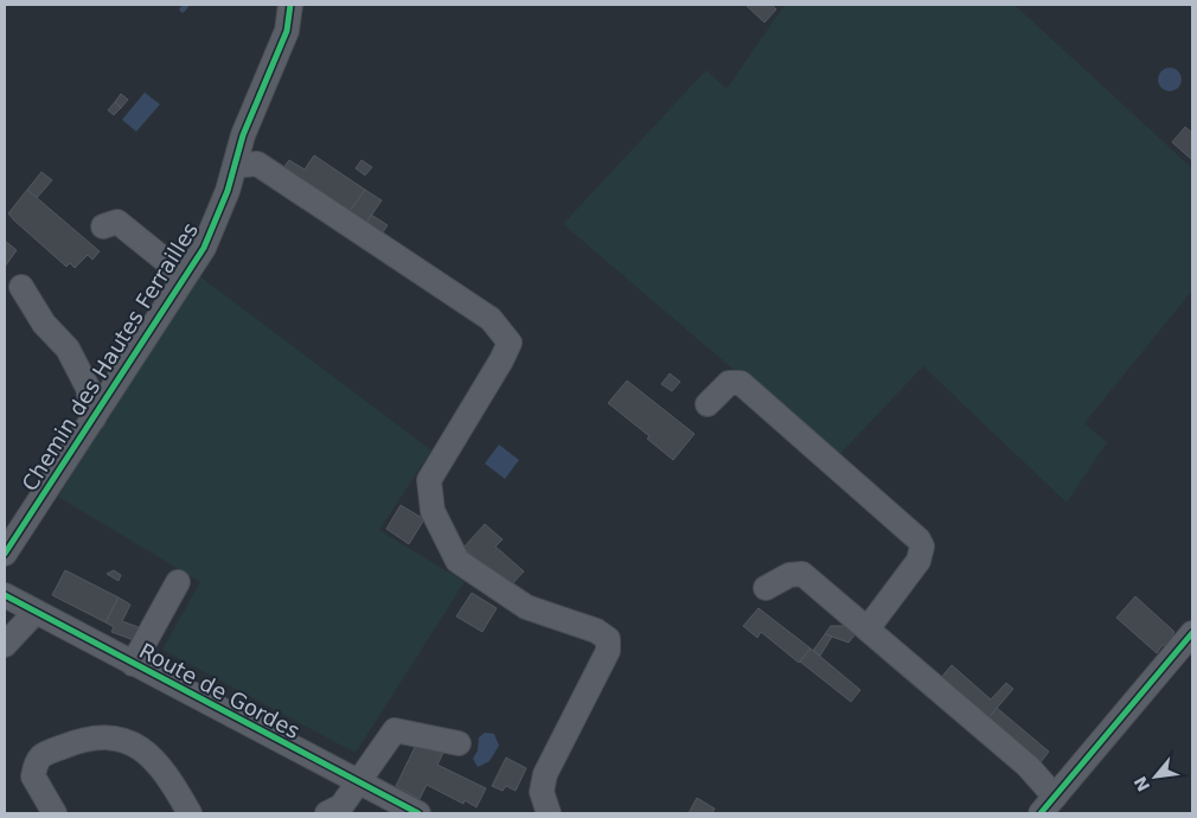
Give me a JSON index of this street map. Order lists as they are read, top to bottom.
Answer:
{
  "streets": {
    "street": ["Chemin des Hautes Ferrailles", "Route de Gordes"]
  },
  "north": "bottom left"
}
